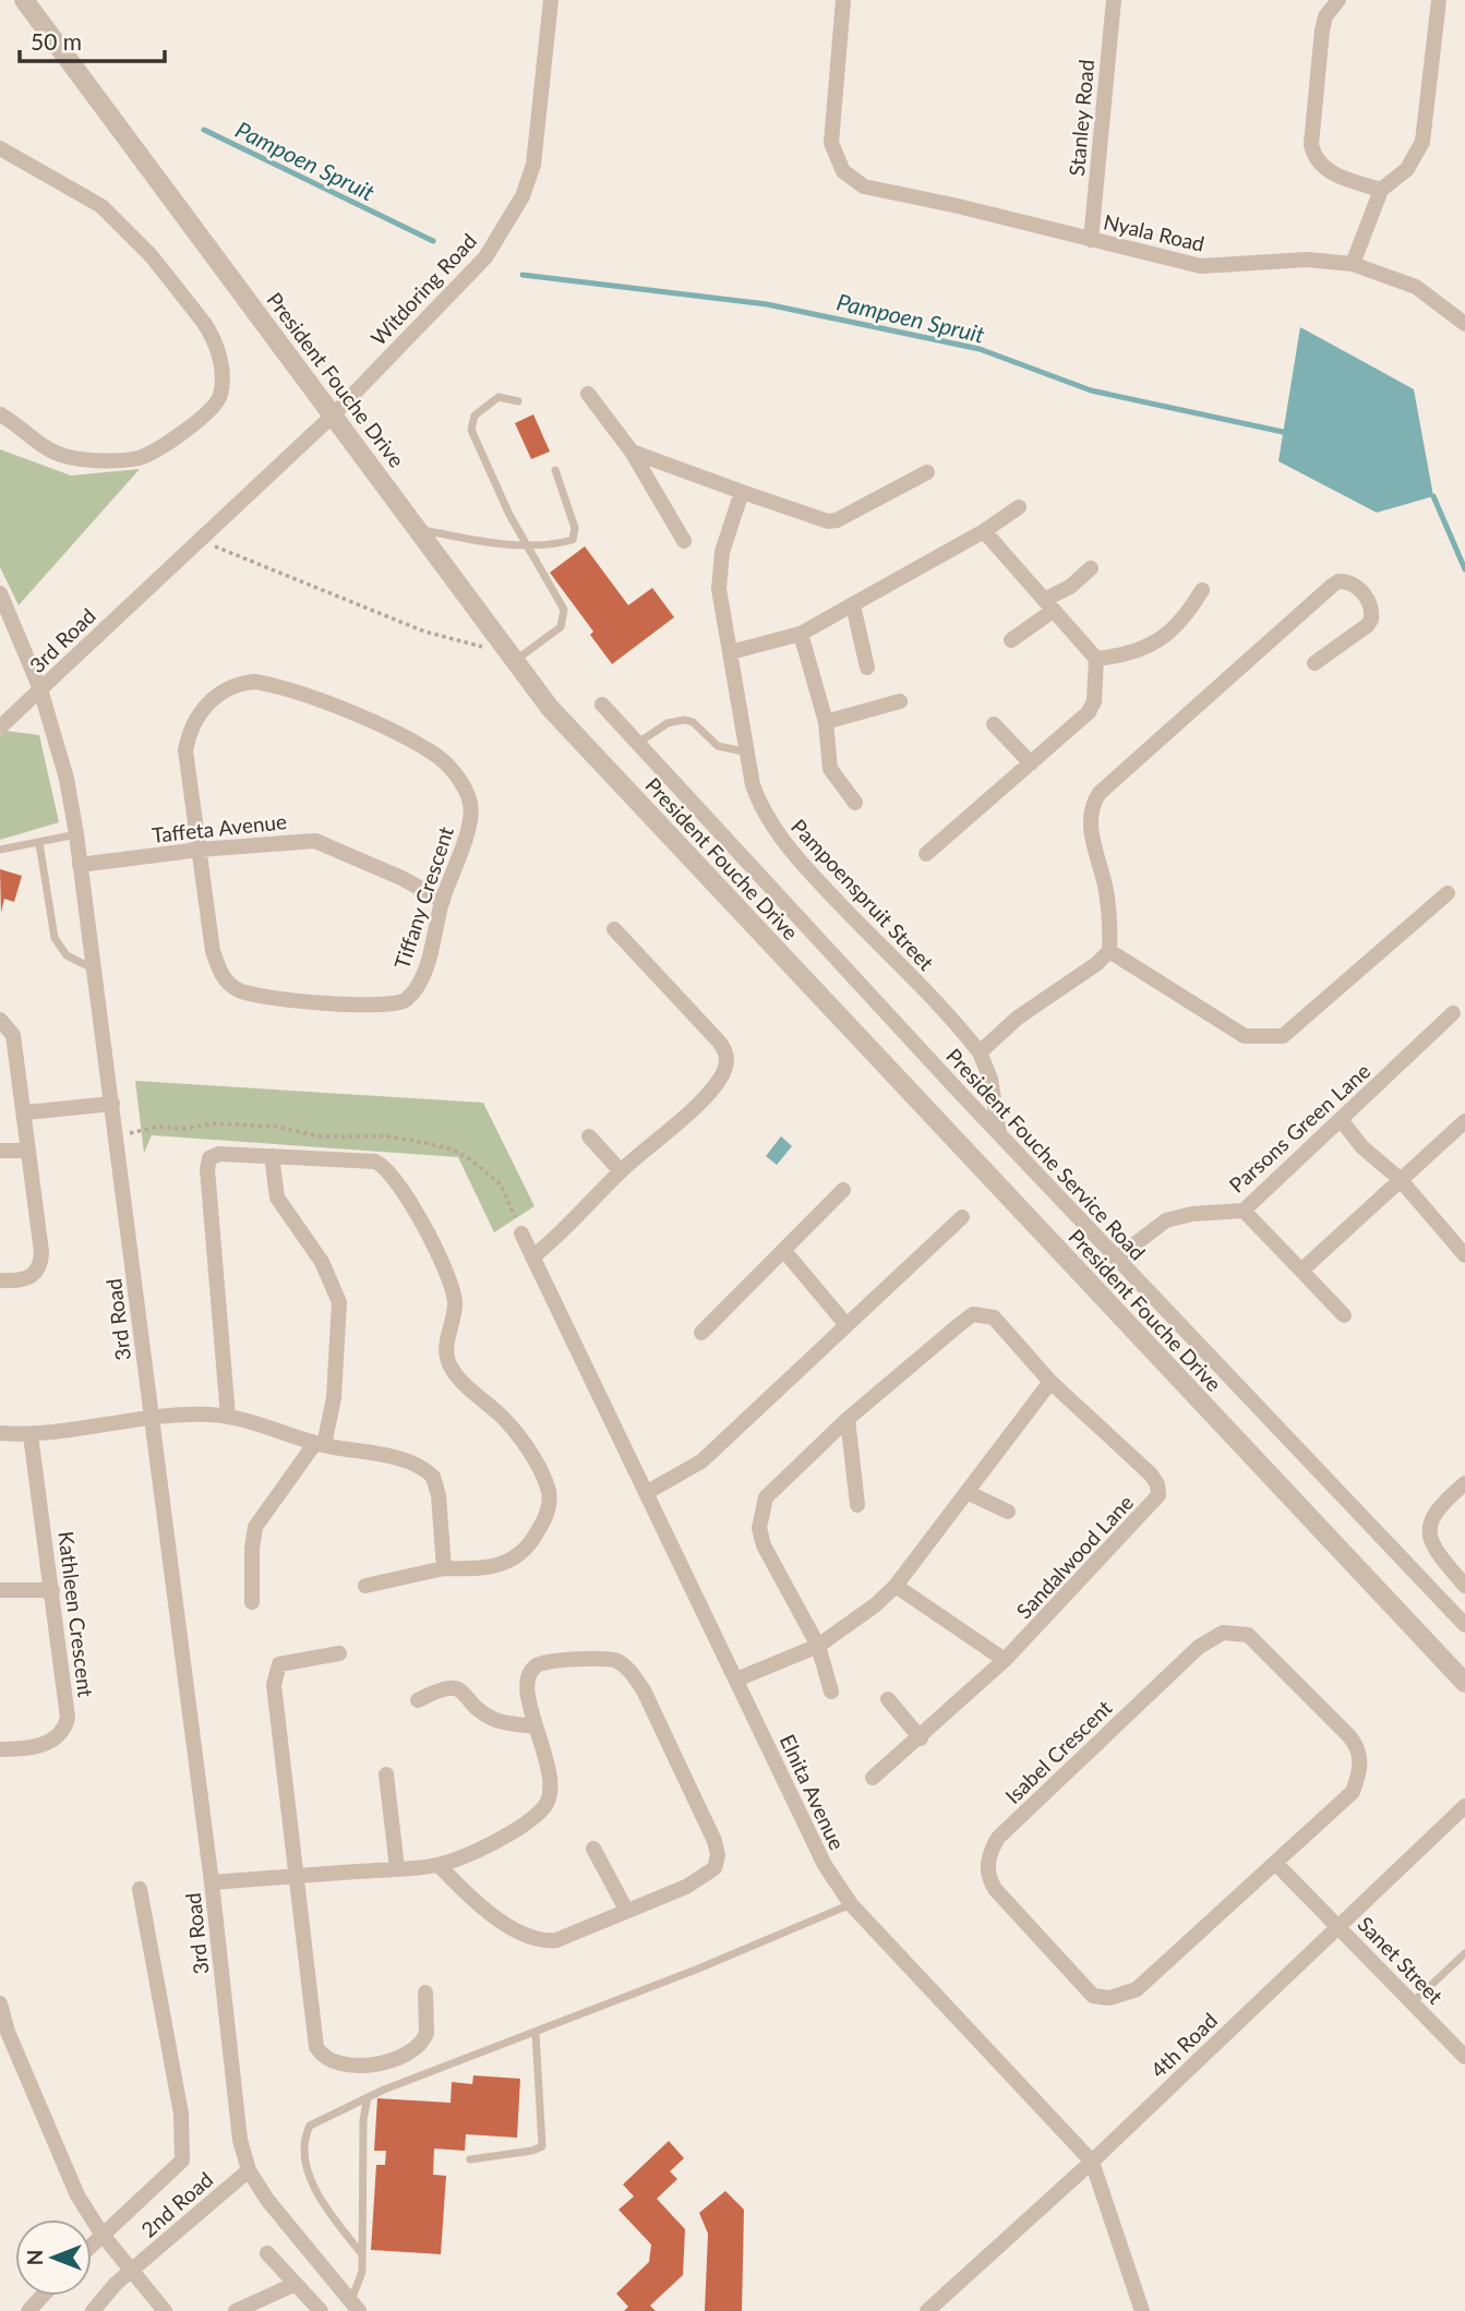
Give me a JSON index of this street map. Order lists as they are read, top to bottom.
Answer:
{
  "streets": {
    "street": [
      "Stanley Road",
      "Nyala Road",
      "Witdoring Road",
      "President Fouche Drive",
      "3rd Road",
      "Taffeta Avenue",
      "Pampoenspruit Street",
      "Tiffany Crescent",
      "Parsons Green Lane",
      "President Fouche Service Road",
      "Sandalwood Lane",
      "Kathleen Crescent",
      "Isabel Crescent",
      "Elnita Avenue",
      "Sanet Street",
      "4th Road",
      "2nd Road"
    ]
  },
  "crossings": [
    ["Stanley Road", "Nyala Road"],
    ["Witdoring Road", "President Fouche Drive"],
    ["Witdoring Road", "3rd Road"],
    ["President Fouche Drive", "3rd Road"],
    ["3rd Road", "Taffeta Avenue"],
    ["3rd Road", "2nd Road"],
    ["Taffeta Avenue", "Tiffany Crescent"],
    ["Pampoenspruit Street", "President Fouche Service Road"],
    ["Parsons Green Lane", "President Fouche Service Road"],
    ["Elnita Avenue", "4th Road"],
    ["Sanet Street", "4th Road"]
  ],
  "water": ["Pampoen Spruit"],
  "scale_bar": "50 m",
  "north": "left"
}
